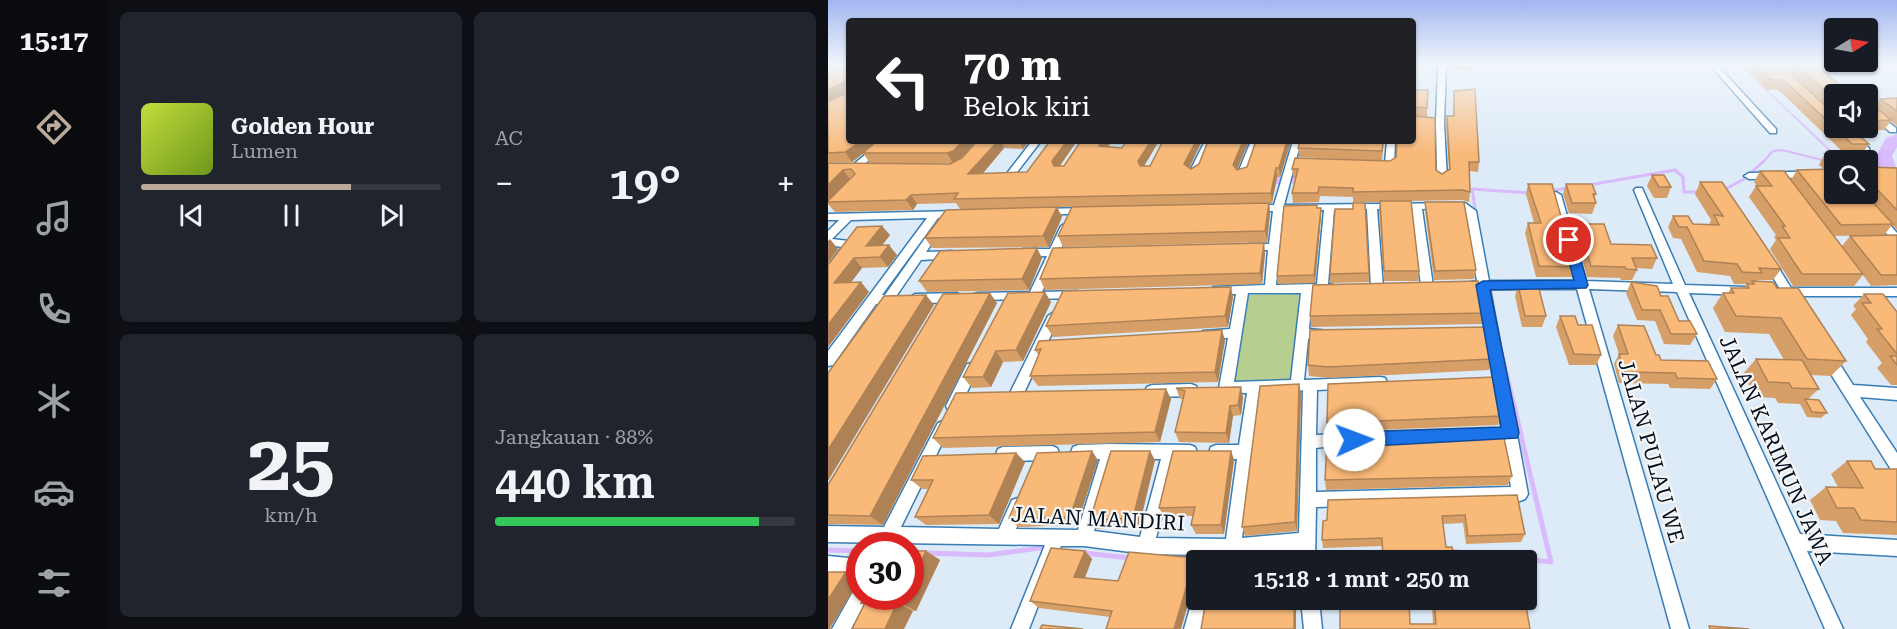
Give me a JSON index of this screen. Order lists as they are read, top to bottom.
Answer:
{
  "streets": {
    "street": ["JALAN KARIMUN JAWA", "JALAN PULAU WE", "JALAN MANDIRI"]
  },
  "north": "right",
  "page": {
    "tabs": "15:17",
    "tile": [
      "AC",
      ["25", "km/h"],
      ["Jangkauan · 88%", "440 km"]
    ],
    "turn": ["70 m", "Belok kiri"],
    "song": ["Golden Hour", "Lumen"],
    "heat": ["−", "19°", "+"],
    "limit": "30",
    "trip": "15:18 · 1 mnt · 250 m"
  }
}
